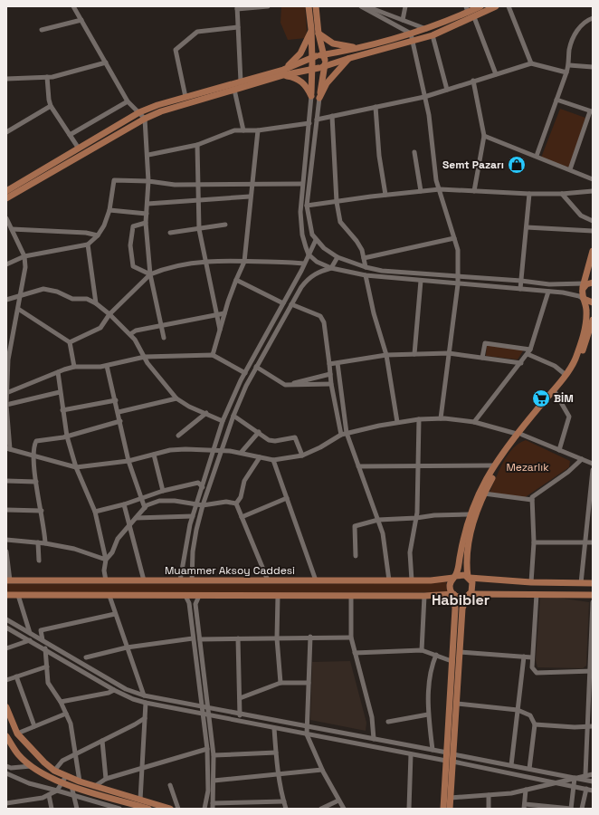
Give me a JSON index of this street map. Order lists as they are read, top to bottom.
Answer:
{
  "streets": {
    "main road": ["Muammer Aksoy Caddesi"]
  },
  "districts": ["Habibler"],
  "parks": ["Mezarlık"],
  "places": {
    "shop": ["Semt Pazarı"],
    "supermarket": ["BİM"]
  }
}
